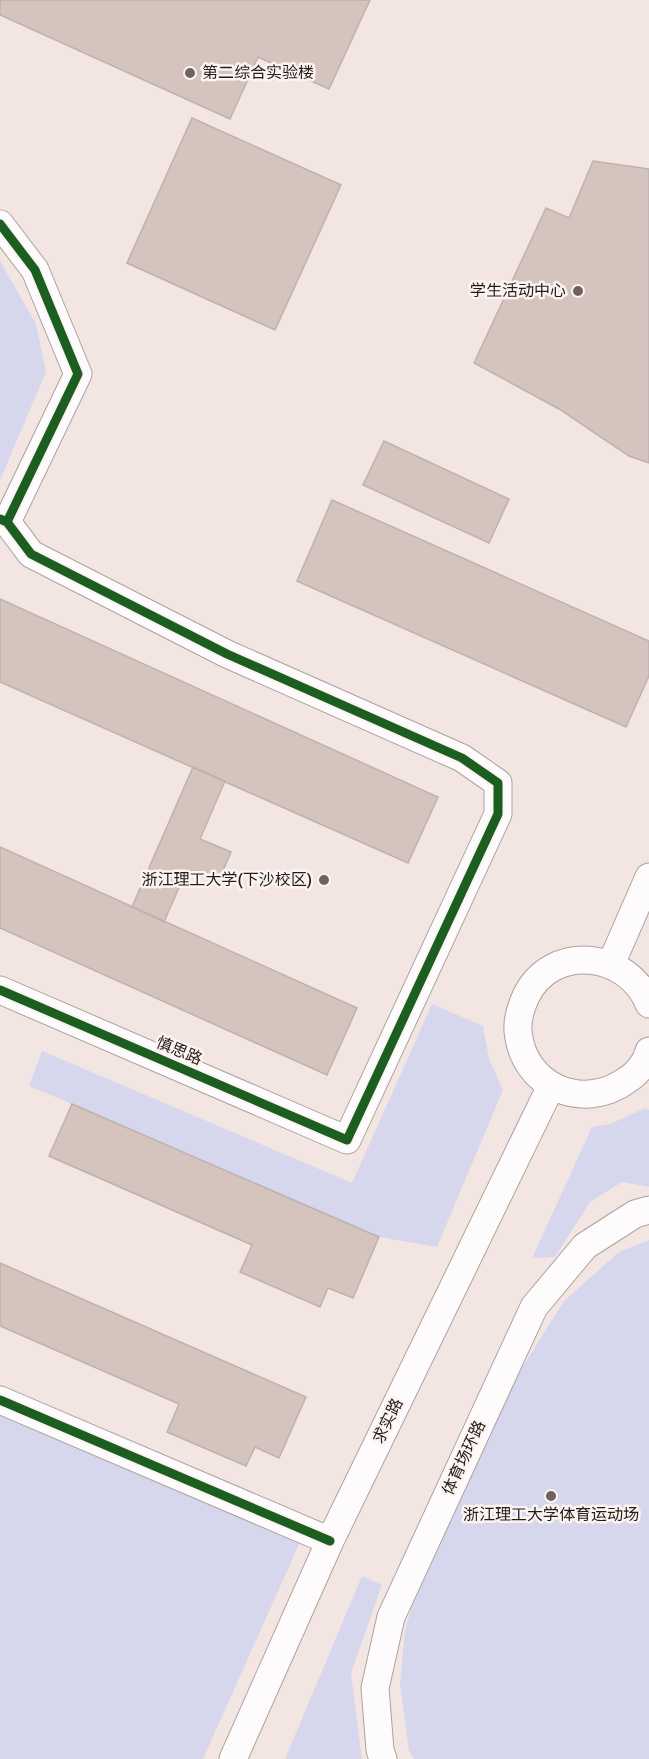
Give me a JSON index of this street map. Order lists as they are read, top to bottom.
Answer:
{
  "streets": {
    "street": ["慎思路", "求实路", "体育场环路"]
  },
  "places": [
    "第二综合实验楼",
    "学生活动中心",
    "浙江理工大学(下沙校区)",
    "浙江理工大学体育运动场"
  ]
}
